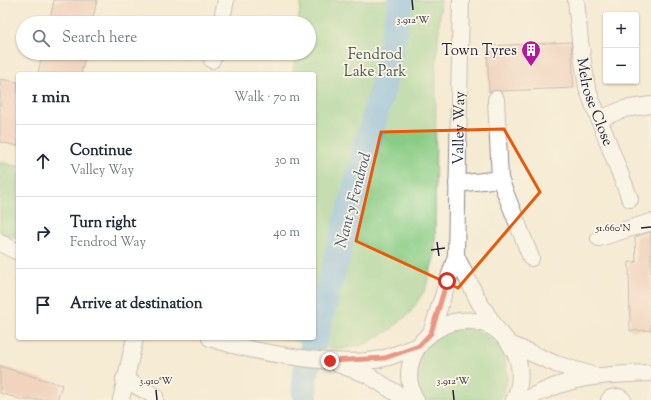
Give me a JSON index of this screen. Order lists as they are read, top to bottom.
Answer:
{
  "streets": {
    "street": ["Melrose Close", "Valley Way"]
  },
  "water": ["Nant y Fendrod"],
  "parks": ["Fendrod Lake Park"],
  "places": {
    "building": ["Town Tyres"]
  },
  "page": {
    "map_buttons": ["+", "−"],
    "search": "Search here",
    "heading": ["1 min", "Walk · 70 m"],
    "list": [
      ["Continue", "Valley Way", "30 m"],
      ["Turn right", "Fendrod Way", "40 m"],
      "Arrive at destination"
    ]
  },
  "coordinates": ["3.912°W", "51.660°N", "3.910°W"]
}
